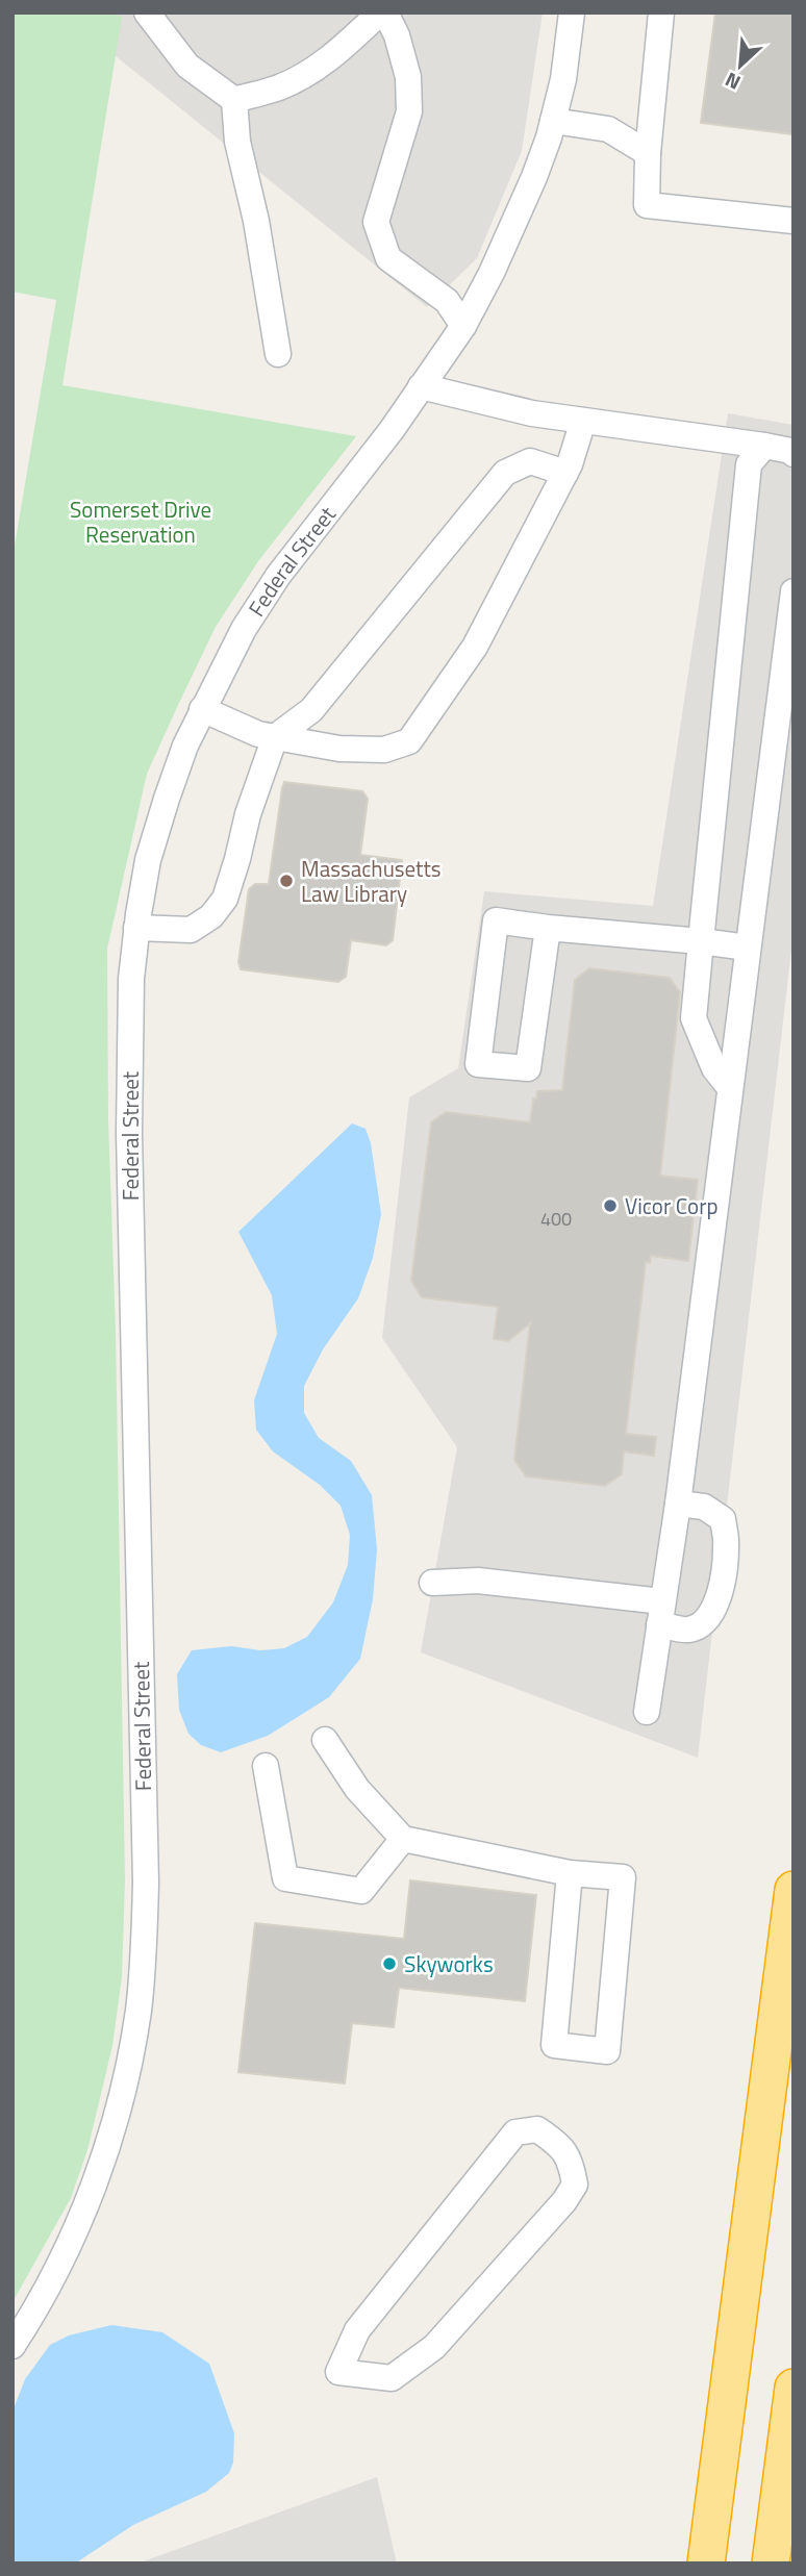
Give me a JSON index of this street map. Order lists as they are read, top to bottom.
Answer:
{
  "streets": {
    "street": ["Federal Street"]
  },
  "parks": ["Somerset Drive Reservation"],
  "places": ["Massachusetts Law Library", "Vicor Corp", "Skyworks"],
  "house_numbers": ["400"],
  "north": "bottom left"
}
